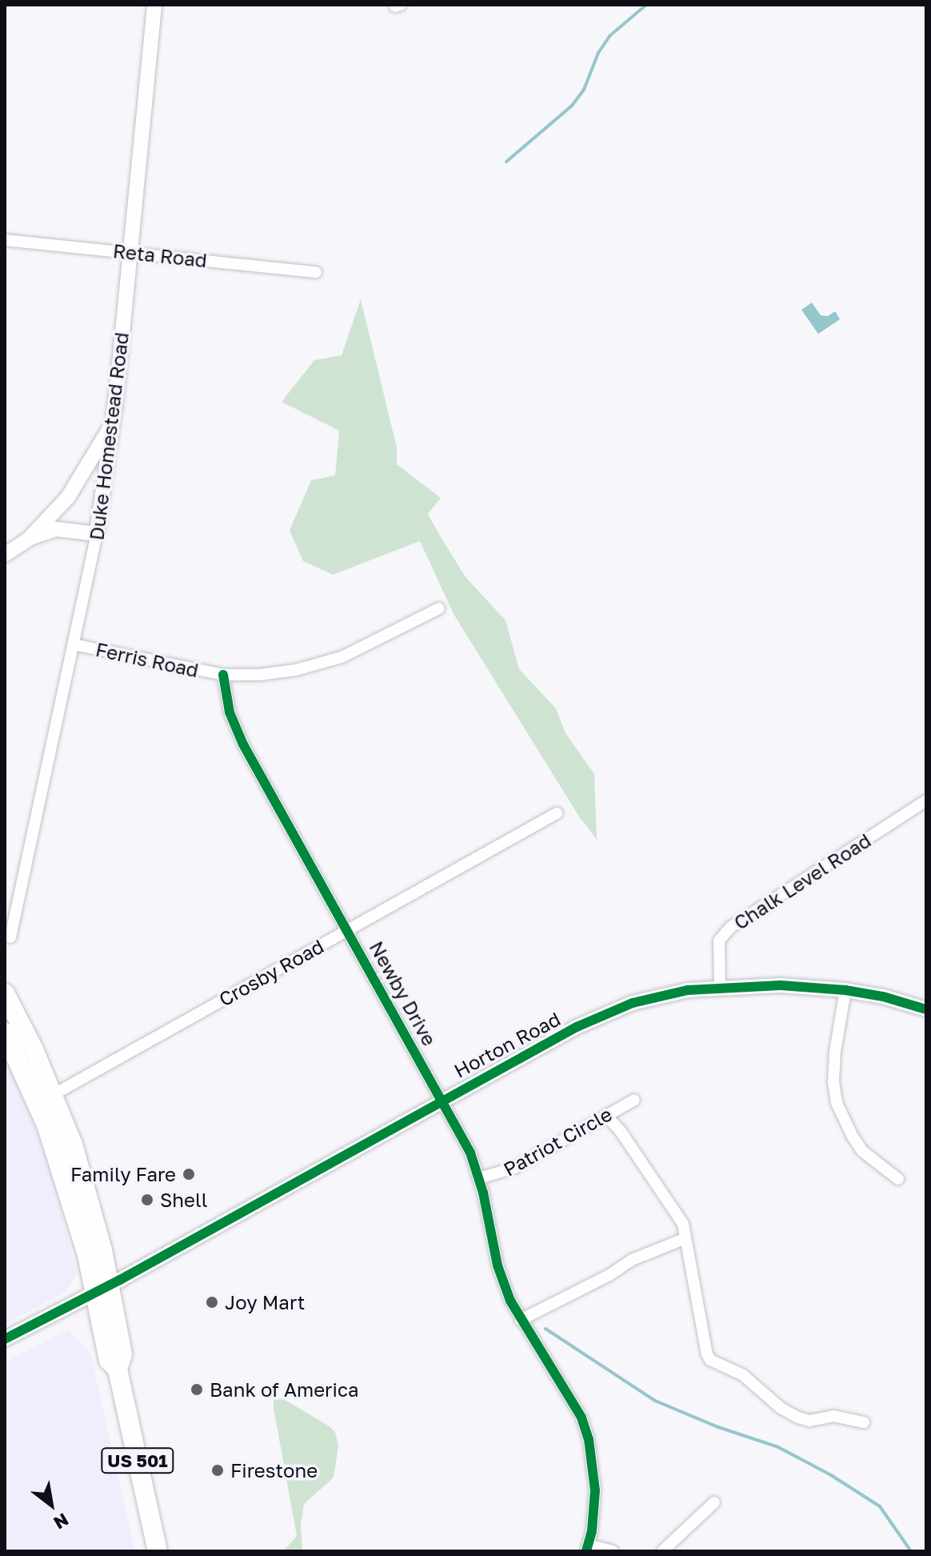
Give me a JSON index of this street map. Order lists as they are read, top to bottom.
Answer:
{
  "streets": {
    "highway": ["US 501"],
    "street": [
      "Reta Road",
      "Duke Homestead Road",
      "Ferris Road",
      "Chalk Level Road",
      "Crosby Road",
      "Newby Drive",
      "Horton Road",
      "Patriot Circle"
    ]
  },
  "crossings": [
    ["Reta Road", "Duke Homestead Road"],
    ["Duke Homestead Road", "Ferris Road"],
    ["Ferris Road", "Newby Drive"],
    ["Chalk Level Road", "Horton Road"],
    ["Crosby Road", "Newby Drive"],
    ["Crosby Road", "US 501"],
    ["Newby Drive", "Horton Road"],
    ["Newby Drive", "Patriot Circle"],
    ["Horton Road", "US 501"]
  ],
  "places": [
    "Family Fare",
    "Shell",
    "Joy Mart",
    "Bank of America",
    "Firestone"
  ],
  "north": "bottom right"
}
